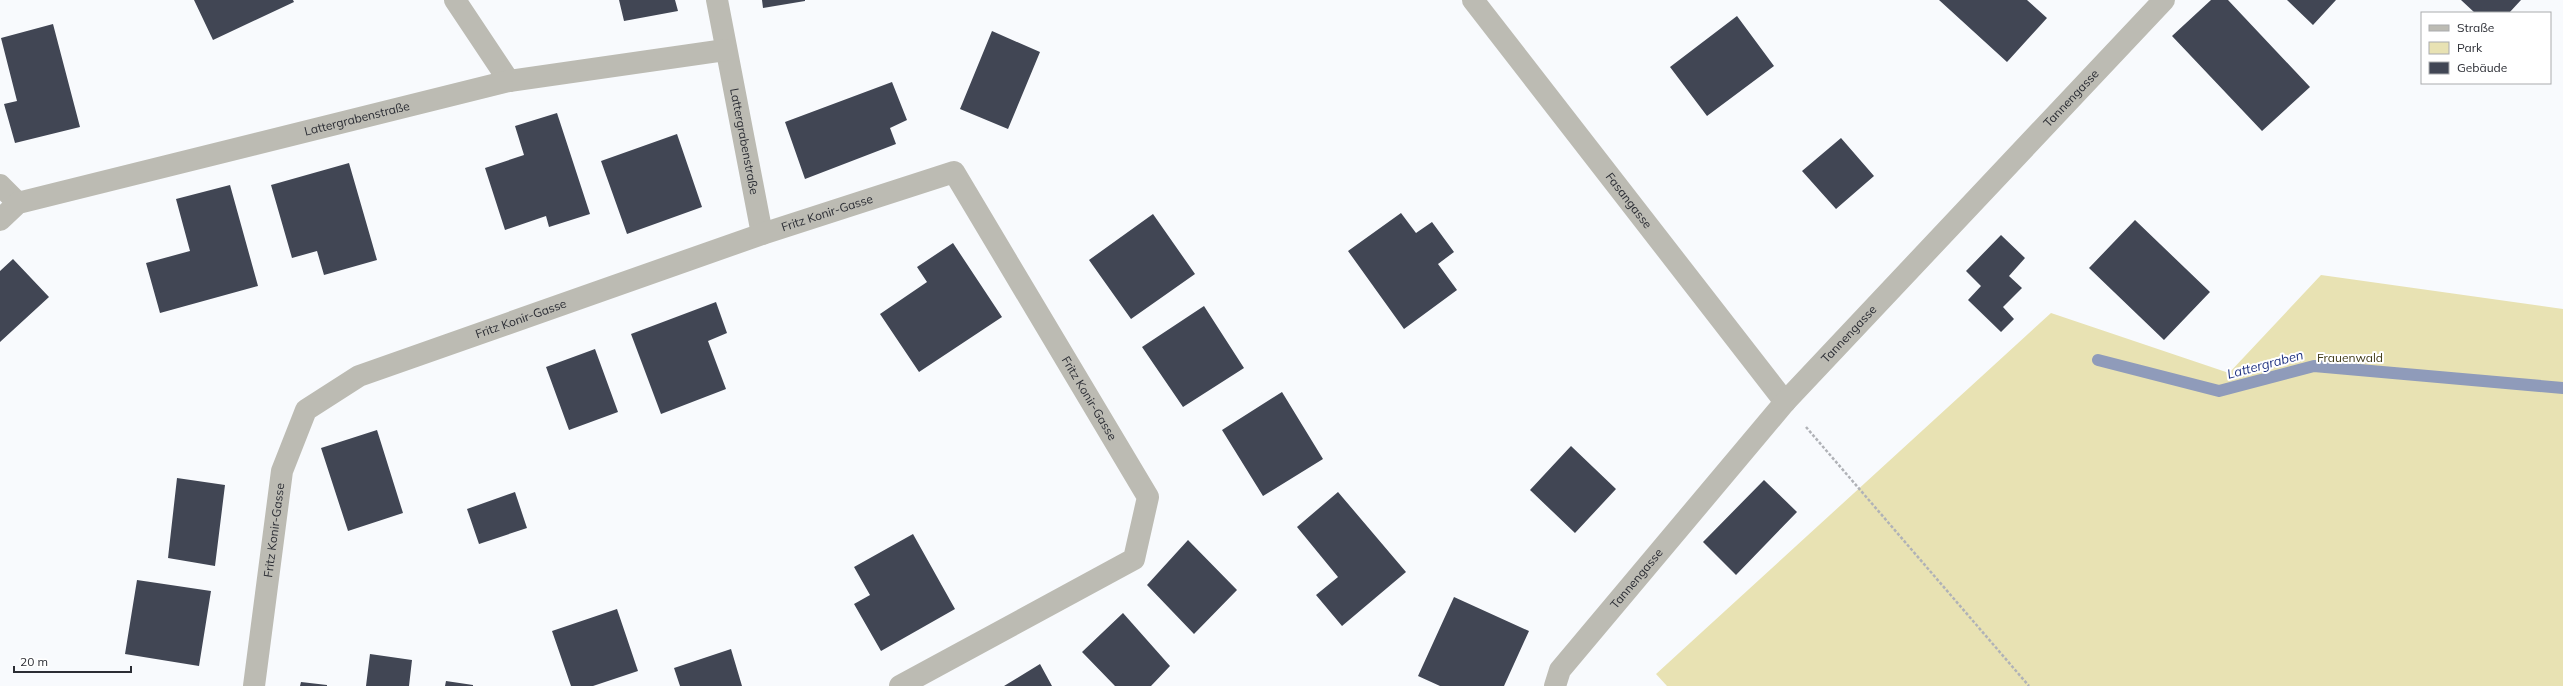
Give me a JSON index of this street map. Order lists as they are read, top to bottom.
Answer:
{
  "streets": {
    "street": [
      "Tannengasse",
      "Lattergrabenstraße",
      "Fasangasse",
      "Fritz Konir-Gasse"
    ]
  },
  "crossings": [
    ["Tannengasse", "Fasangasse"],
    ["Lattergrabenstraße", "Fritz Konir-Gasse"]
  ],
  "water": ["Lattergraben"],
  "parks": ["Frauenwald"],
  "legend": ["Straße", "Park", "Gebäude"],
  "scale_bar": "20 m"
}
